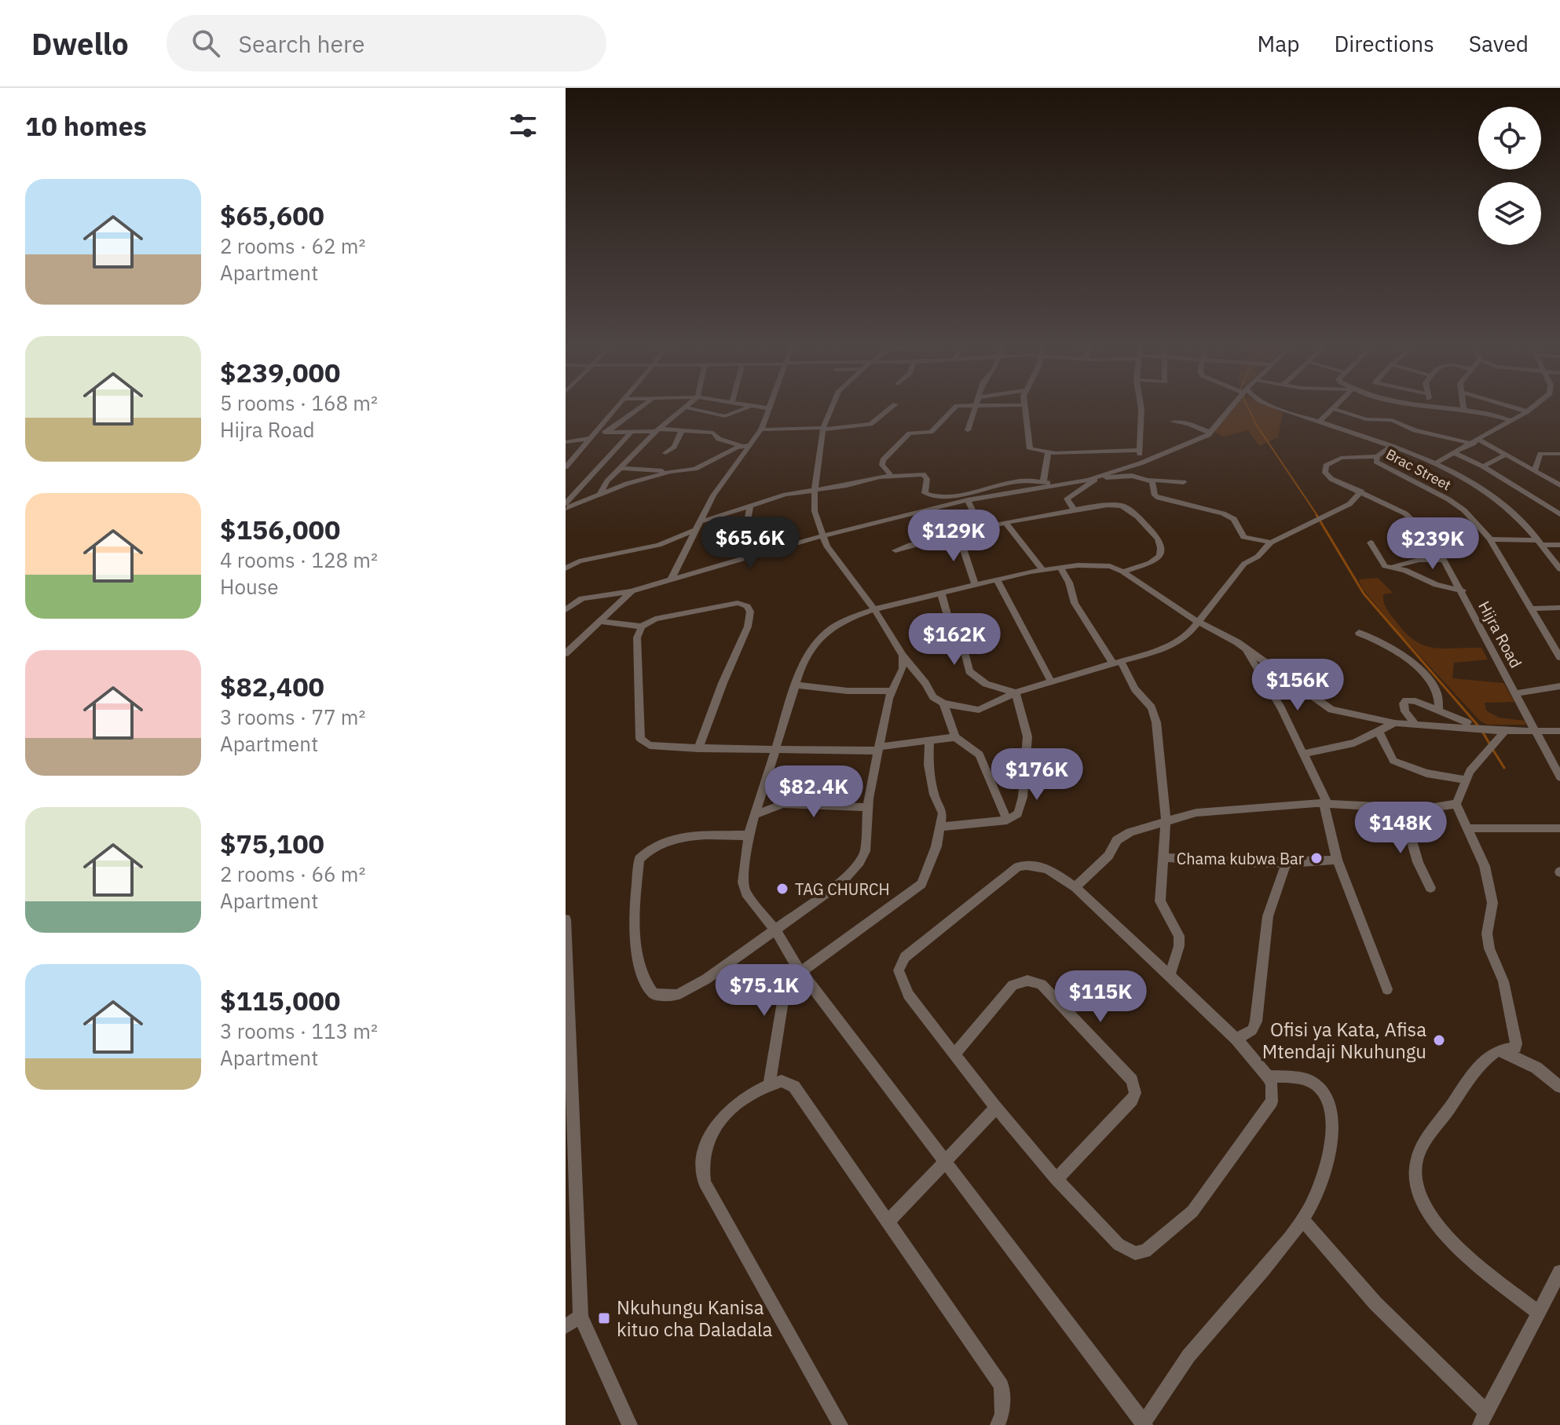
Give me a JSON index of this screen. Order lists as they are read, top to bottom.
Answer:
{
  "streets": {
    "street": ["Brac Street", "Hijra Road"]
  },
  "crossings": [
    ["Brac Street", "Hijra Road"]
  ],
  "places": {
    "other": ["Chama kubwa Bar", "TAG CHURCH", "Ofisi ya Kata, Afisa Mtendaji Nkuhungu"],
    "transit": ["Nkuhungu Kanisa kituo cha Daladala"]
  },
  "page": {
    "header": "Dwello",
    "search": "Search here",
    "nav": ["Map", "Directions", "Saved"],
    "heading": "10 homes",
    "list": [
      {
        "name": "$65,600",
        "note": "2 rooms · 62 m² · Apartment"
      },
      {
        "name": "$239,000",
        "note": "5 rooms · 168 m² · Hijra Road"
      },
      {
        "name": "$156,000",
        "note": "4 rooms · 128 m² · House"
      },
      {
        "name": "$82,400",
        "note": "3 rooms · 77 m² · Apartment"
      },
      {
        "name": "$75,100",
        "note": "2 rooms · 66 m² · Apartment"
      },
      {
        "name": "$115,000",
        "note": "3 rooms · 113 m² · Apartment"
      }
    ],
    "price": [
      "$129K",
      "$65.6K",
      "$239K",
      "$162K",
      "$156K",
      "$176K",
      "$82.4K",
      "$148K",
      "$75.1K",
      "$115K"
    ]
  }
}
